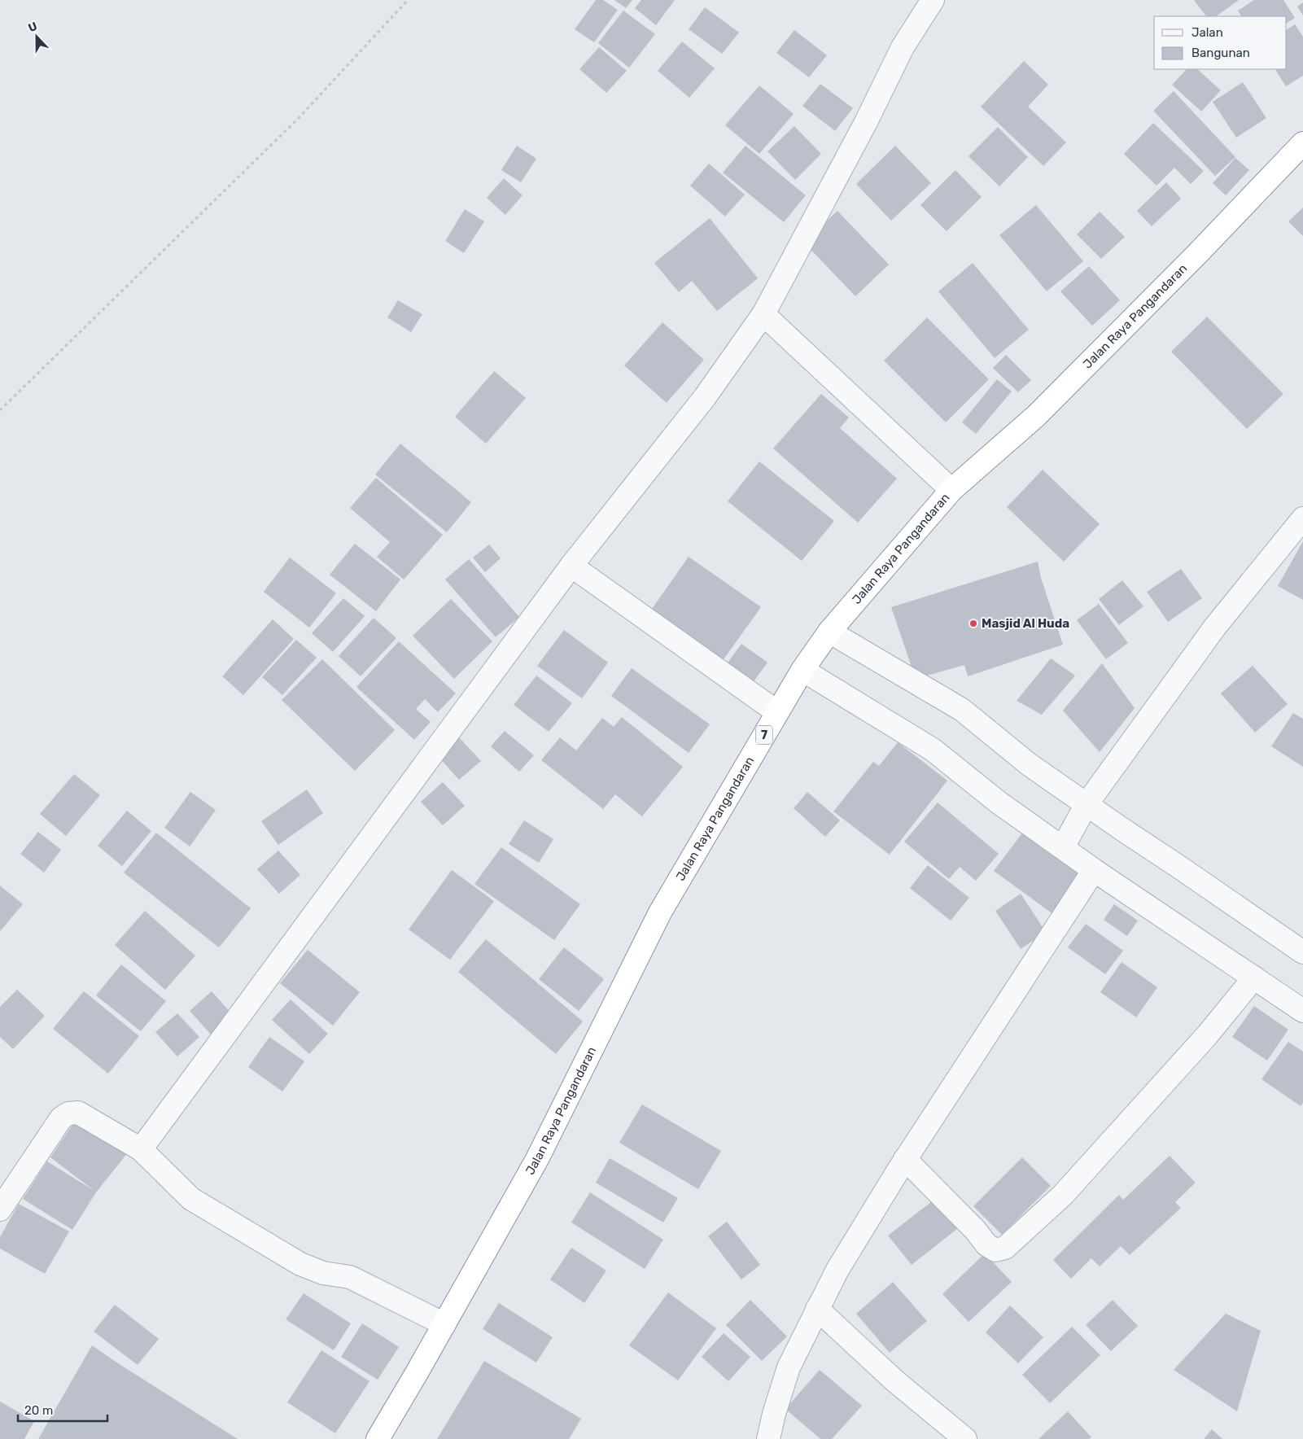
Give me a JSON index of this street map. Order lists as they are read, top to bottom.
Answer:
{
  "streets": {
    "highway": ["Jalan Raya Pangandaran", "7"]
  },
  "places": ["Masjid Al Huda"],
  "legend": ["Jalan", "Bangunan"],
  "scale_bar": "20 m",
  "north": "top"
}
